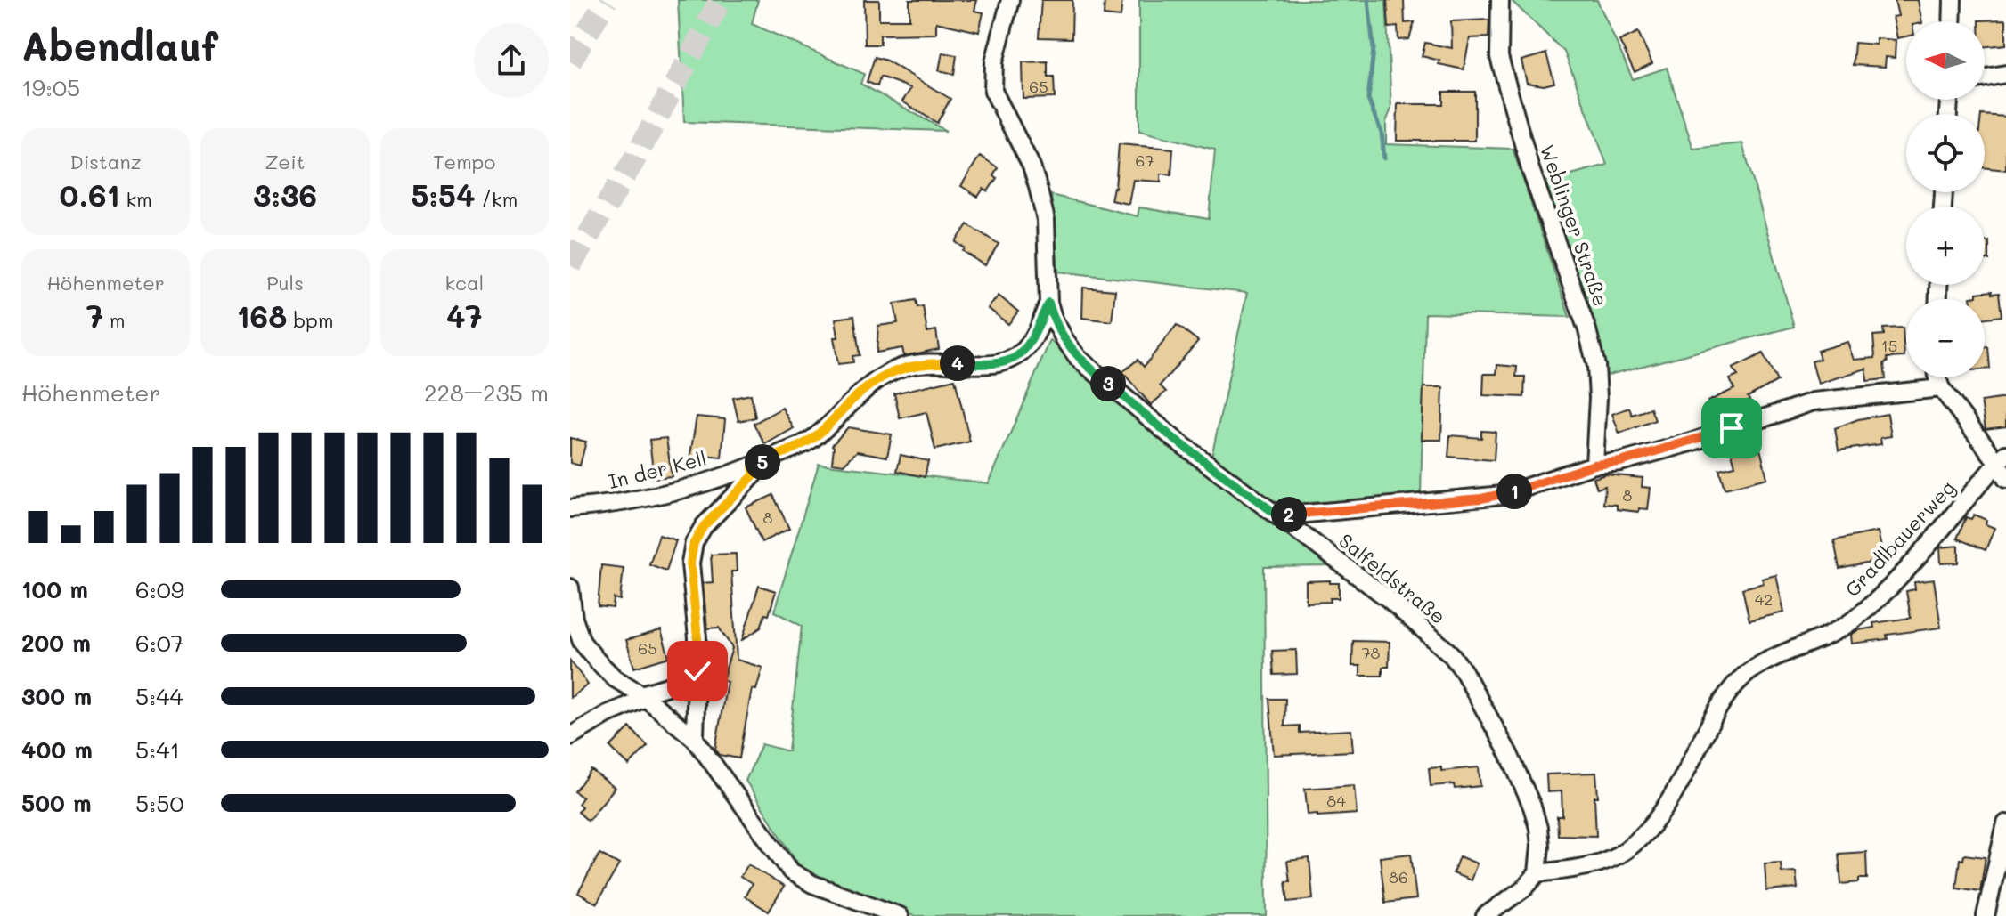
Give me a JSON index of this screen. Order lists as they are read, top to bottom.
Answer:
{
  "streets": {
    "street": [
      "Weblinger Straße",
      "In der Kell",
      "Gradlbauerweg",
      "Salfeldstraße"
    ]
  },
  "crossings": [
    ["In der Kell", "Salfeldstraße"],
    ["Gradlbauerweg", "Salfeldstraße"]
  ],
  "house_numbers": [
    "65",
    "67",
    "15",
    "8",
    "8",
    "42",
    "65",
    "78",
    "84",
    "86"
  ],
  "north": "left",
  "page": {
    "heading": ["Abendlauf", "19:05"],
    "map_buttons": ["+", "−"],
    "stats": [
      ["Distanz", "0.61 km"],
      ["Zeit", "3:36"],
      ["Tempo", "5:54 /km"],
      ["Höhenmeter", "7 m"],
      ["Puls", "168 bpm"],
      ["kcal", "47"]
    ],
    "pins": [
      "4",
      "3",
      "5",
      "1",
      "2"
    ],
    "chart": ["Höhenmeter", "228–235 m"],
    "list": [
      {
        "name": "100 m",
        "note": "6:09"
      },
      {
        "name": "200 m",
        "note": "6:07"
      },
      {
        "name": "300 m",
        "note": "5:44"
      },
      {
        "name": "400 m",
        "note": "5:41"
      },
      {
        "name": "500 m",
        "note": "5:50"
      }
    ]
  }
}
